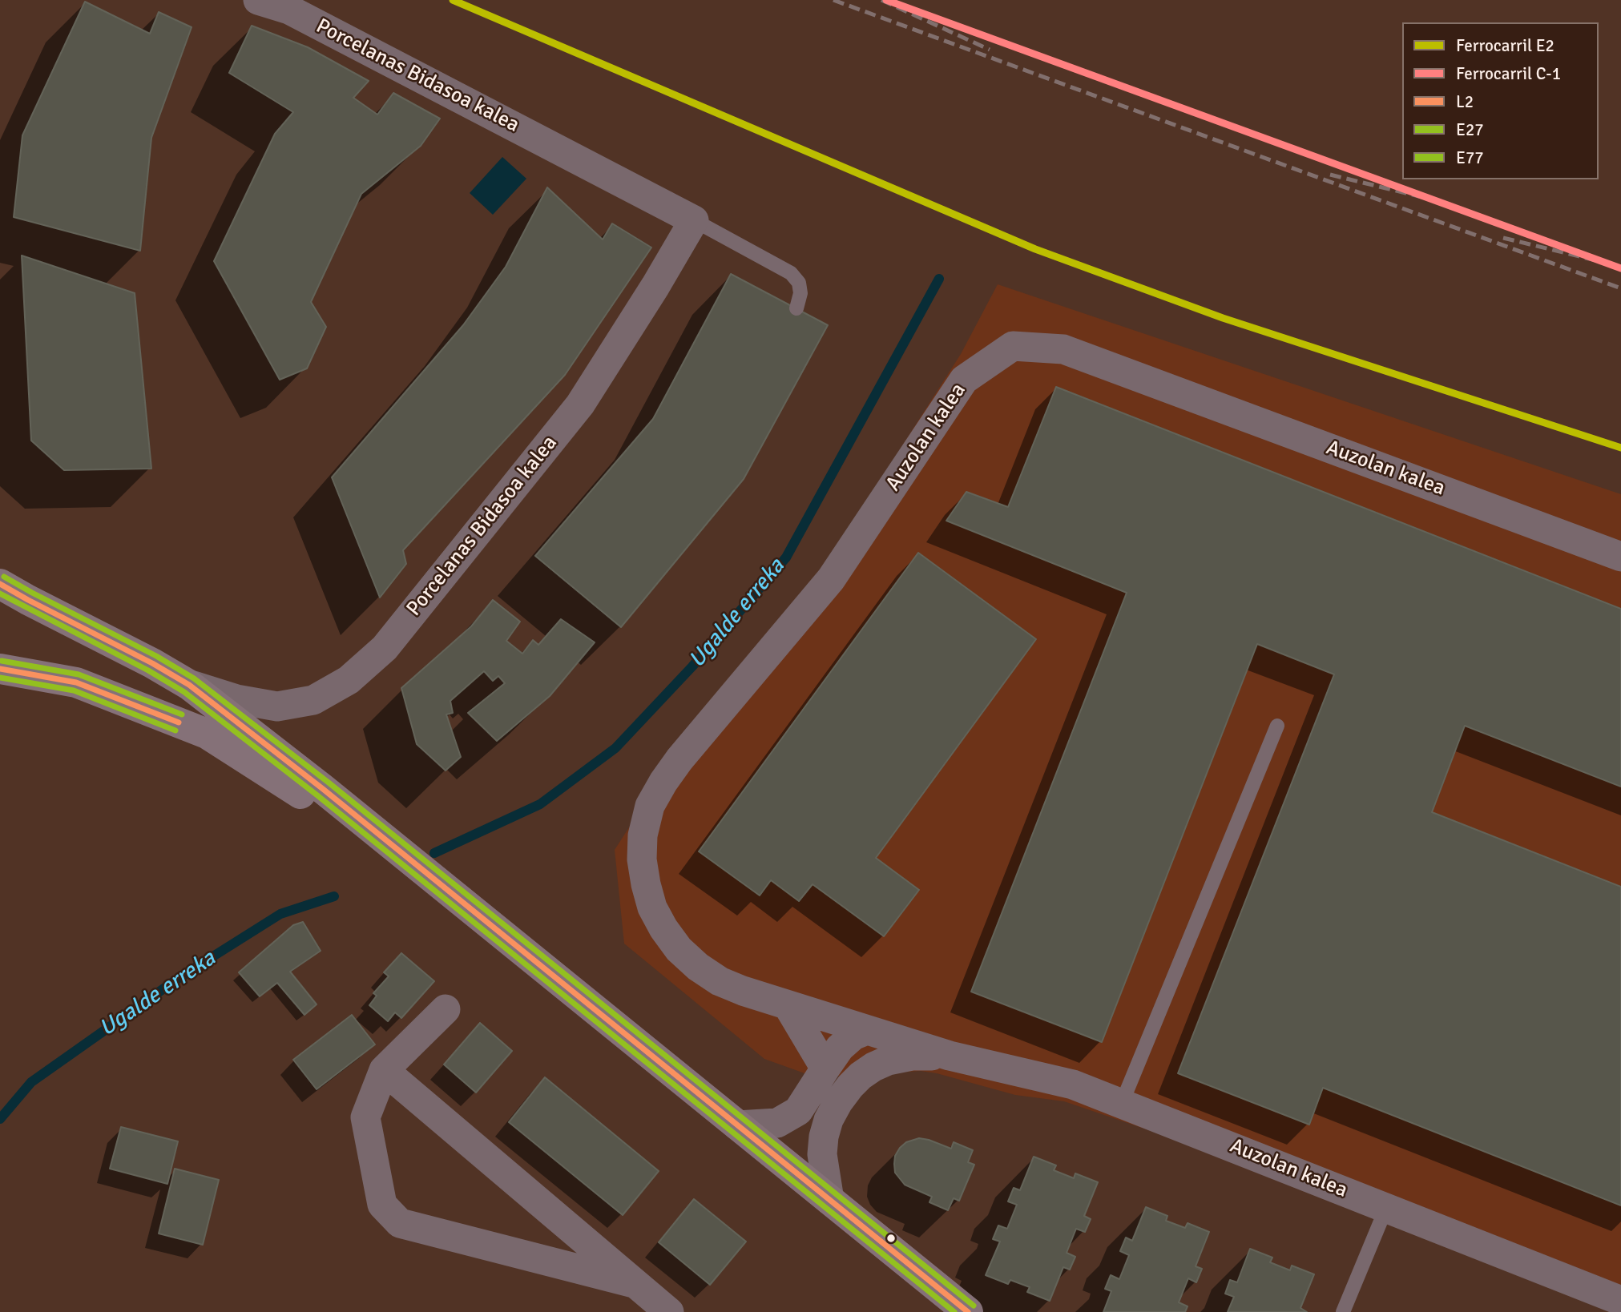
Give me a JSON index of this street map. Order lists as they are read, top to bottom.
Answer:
{
  "streets": {
    "street": ["Porcelanas Bidasoa kalea", "Auzolan kalea"]
  },
  "water": ["Ugalde erreka"],
  "lines": [
    "rail line E2",
    "rail line C-1",
    "transit line E77",
    "transit line L2",
    "transit line E27"
  ],
  "legend": [
    "Ferrocarril E2",
    "Ferrocarril C-1",
    "L2",
    "E27",
    "E77"
  ]
}
